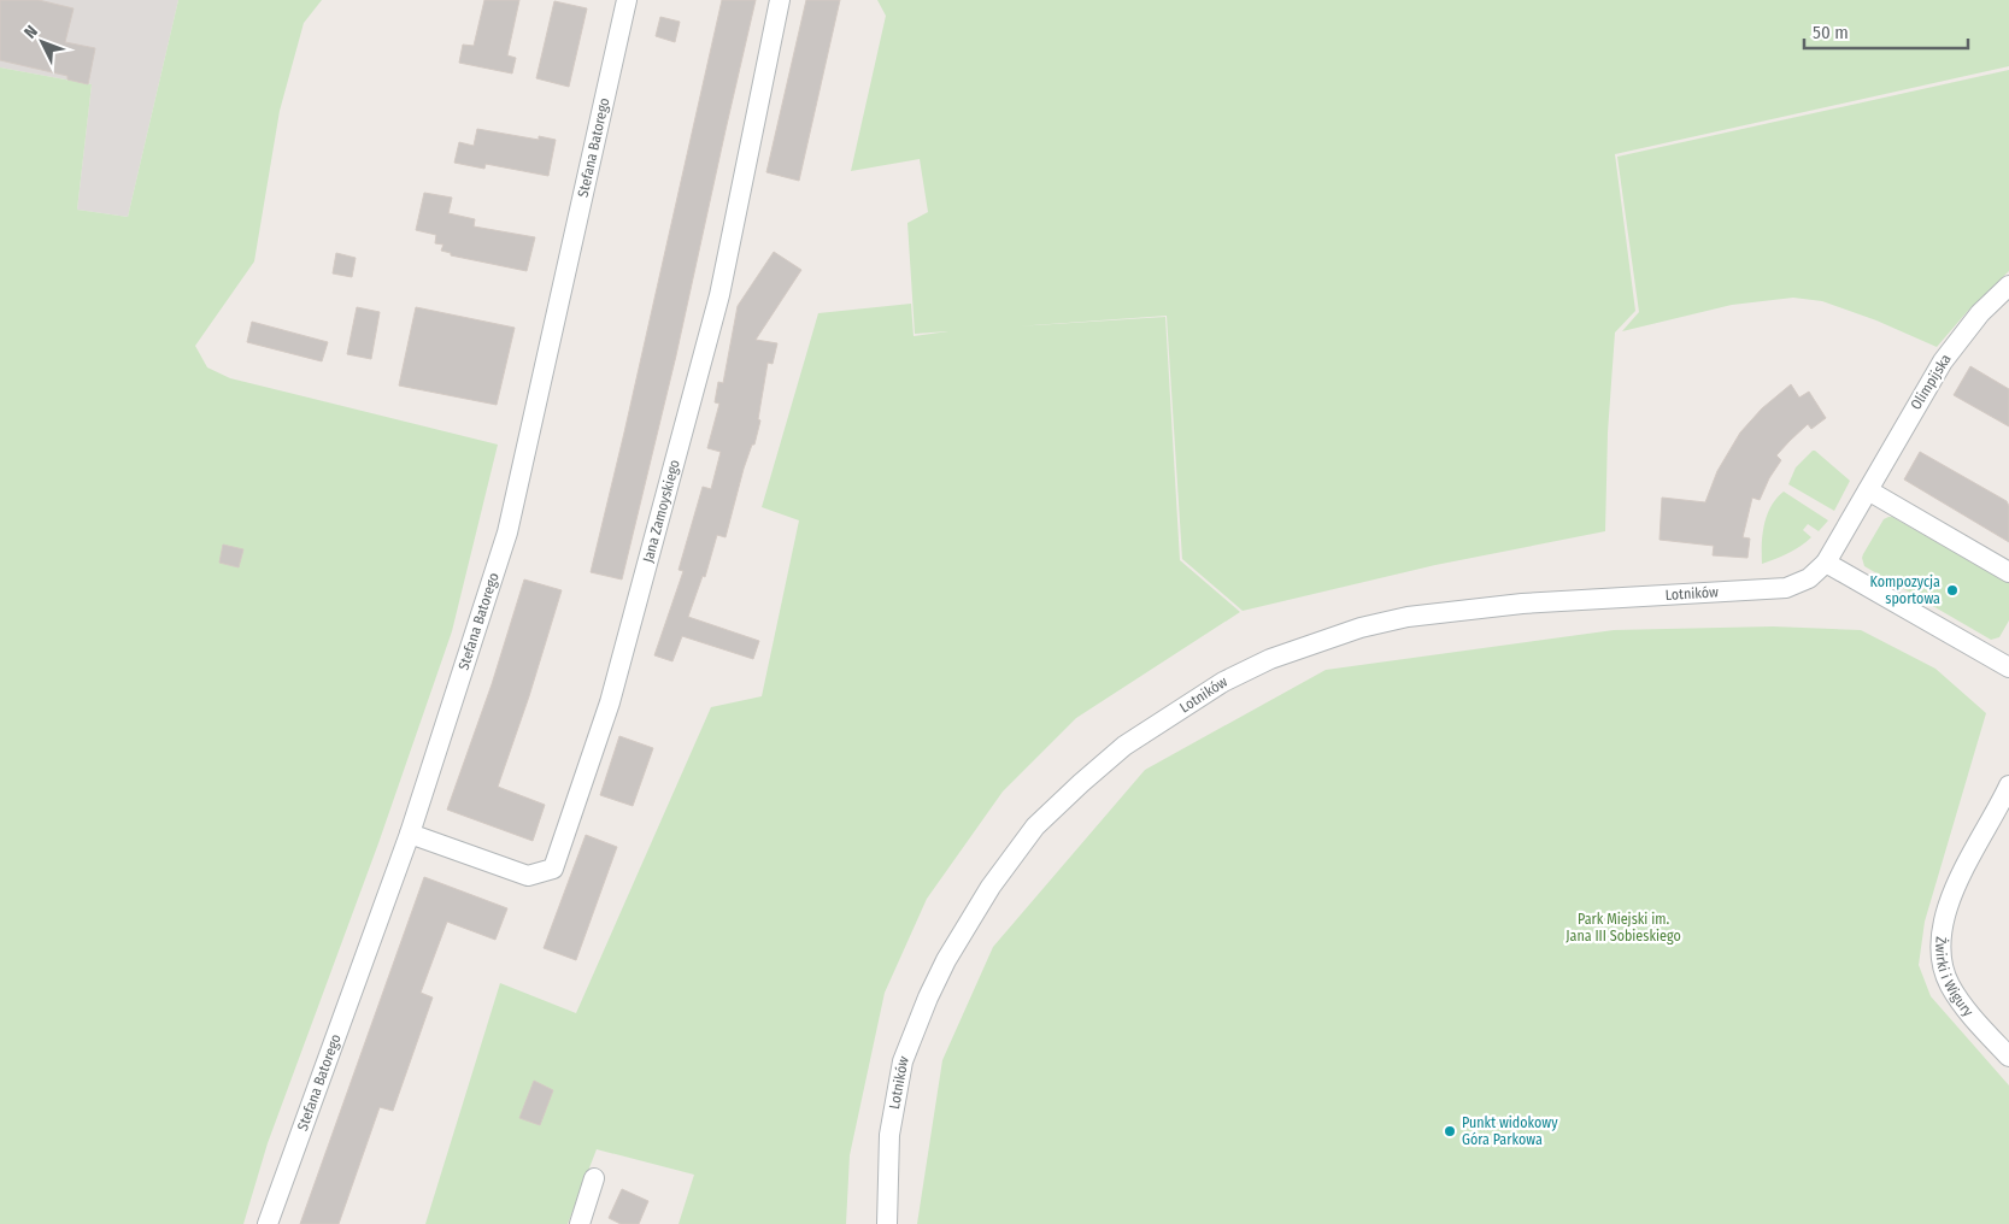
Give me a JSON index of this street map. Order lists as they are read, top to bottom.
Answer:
{
  "streets": {
    "street": [
      "Stefana Batorego",
      "Olimpijska",
      "Jana Zamoyskiego",
      "Lotników",
      "Żwirki i Wigury"
    ]
  },
  "crossings": [
    ["Stefana Batorego", "Jana Zamoyskiego"],
    ["Olimpijska", "Lotników"]
  ],
  "parks": ["Park Miejski im. Jana III Sobieskiego"],
  "places": ["Kompozycja sportowa", "Punkt widokowy Góra Parkowa"],
  "scale_bar": "50 m",
  "north": "top left"
}
